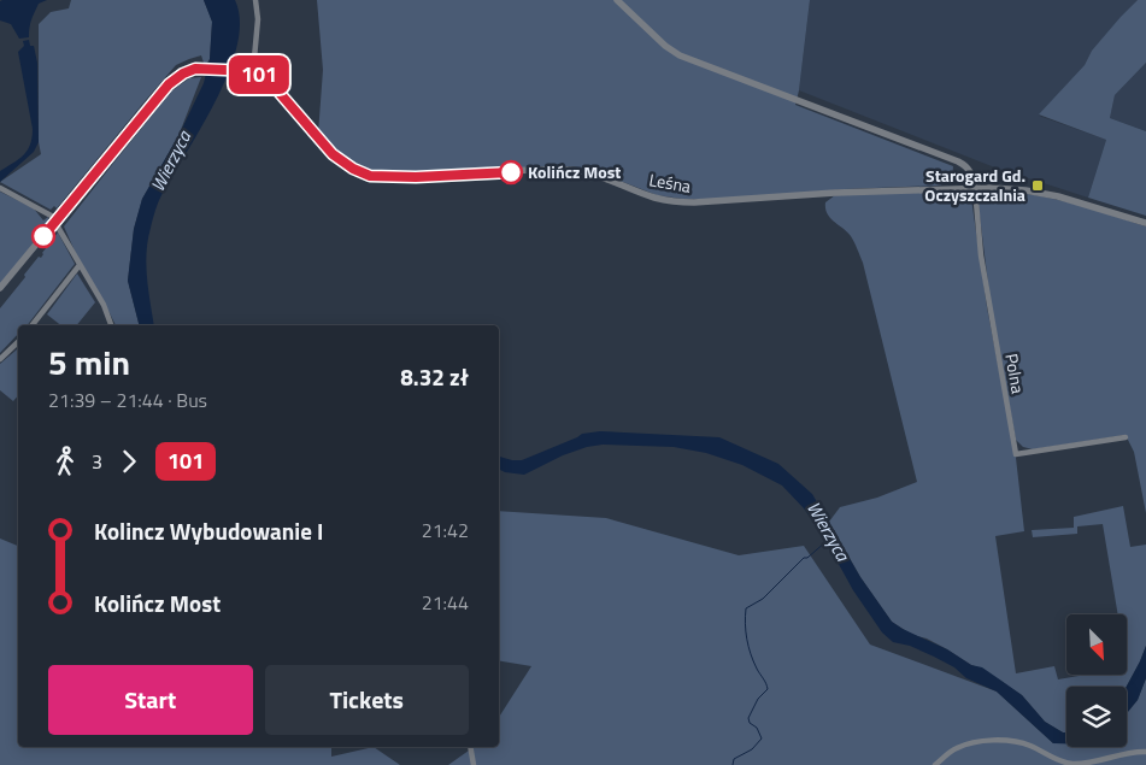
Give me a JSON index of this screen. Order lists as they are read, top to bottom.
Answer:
{
  "streets": {
    "street": ["Leśna", "Polna"]
  },
  "crossings": [
    ["Leśna", "Polna"]
  ],
  "water": ["Wierzyca"],
  "places": {
    "other": ["Kolińcz Most"],
    "transit": ["Starogard Gd. Oczyszczalnia"]
  },
  "lines": ["bus line 101"],
  "north": "bottom right",
  "page": {
    "on_map": "101",
    "heading": ["5 min", "21:39 – 21:44 · Bus", "8.32 zł"],
    "legs": ["3", "101"],
    "list": [
      {
        "name": "Kolincz Wybudowanie I",
        "value": "21:42"
      },
      {
        "name": "Kolińcz Most",
        "value": "21:44"
      }
    ],
    "buttons": ["Start", "Tickets"]
  }
}
